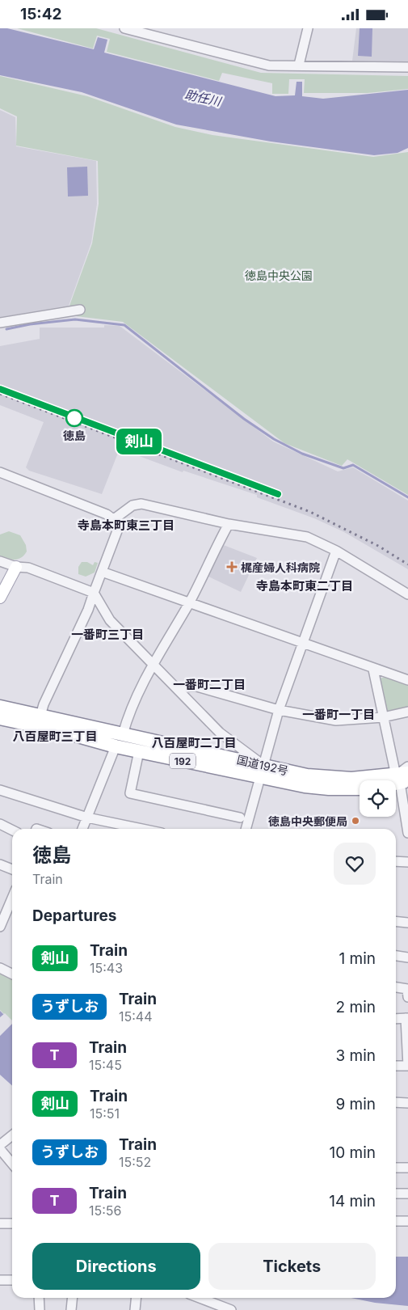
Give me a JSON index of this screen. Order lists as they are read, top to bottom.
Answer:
{
  "streets": {
    "highway": ["192", "国道192号"]
  },
  "districts": [
    "寺島本町東三丁目",
    "寺島本町東二丁目",
    "一番町三丁目",
    "一番町二丁目",
    "一番町一丁目",
    "八百屋町三丁目",
    "八百屋町二丁目"
  ],
  "water": ["助任川"],
  "parks": ["徳島中央公園"],
  "places": {
    "other": ["徳島", "徳島中央郵便局"],
    "health": ["梶産婦人科病院"]
  },
  "page": {
    "status": "15:42",
    "on_map": "剣山",
    "heading": [
      ["徳島", "Train"],
      "Departures"
    ],
    "list": [
      {
        "mark": "剣山",
        "name": "Train",
        "note": "15:43",
        "value": "1 min"
      },
      {
        "mark": "うずしお",
        "name": "Train",
        "note": "15:44",
        "value": "2 min"
      },
      {
        "mark": "T",
        "name": "Train",
        "note": "15:45",
        "value": "3 min"
      },
      {
        "mark": "剣山",
        "name": "Train",
        "note": "15:51",
        "value": "9 min"
      },
      {
        "mark": "うずしお",
        "name": "Train",
        "note": "15:52",
        "value": "10 min"
      },
      {
        "mark": "T",
        "name": "Train",
        "note": "15:56",
        "value": "14 min"
      }
    ],
    "buttons": ["Directions", "Tickets"]
  }
}
